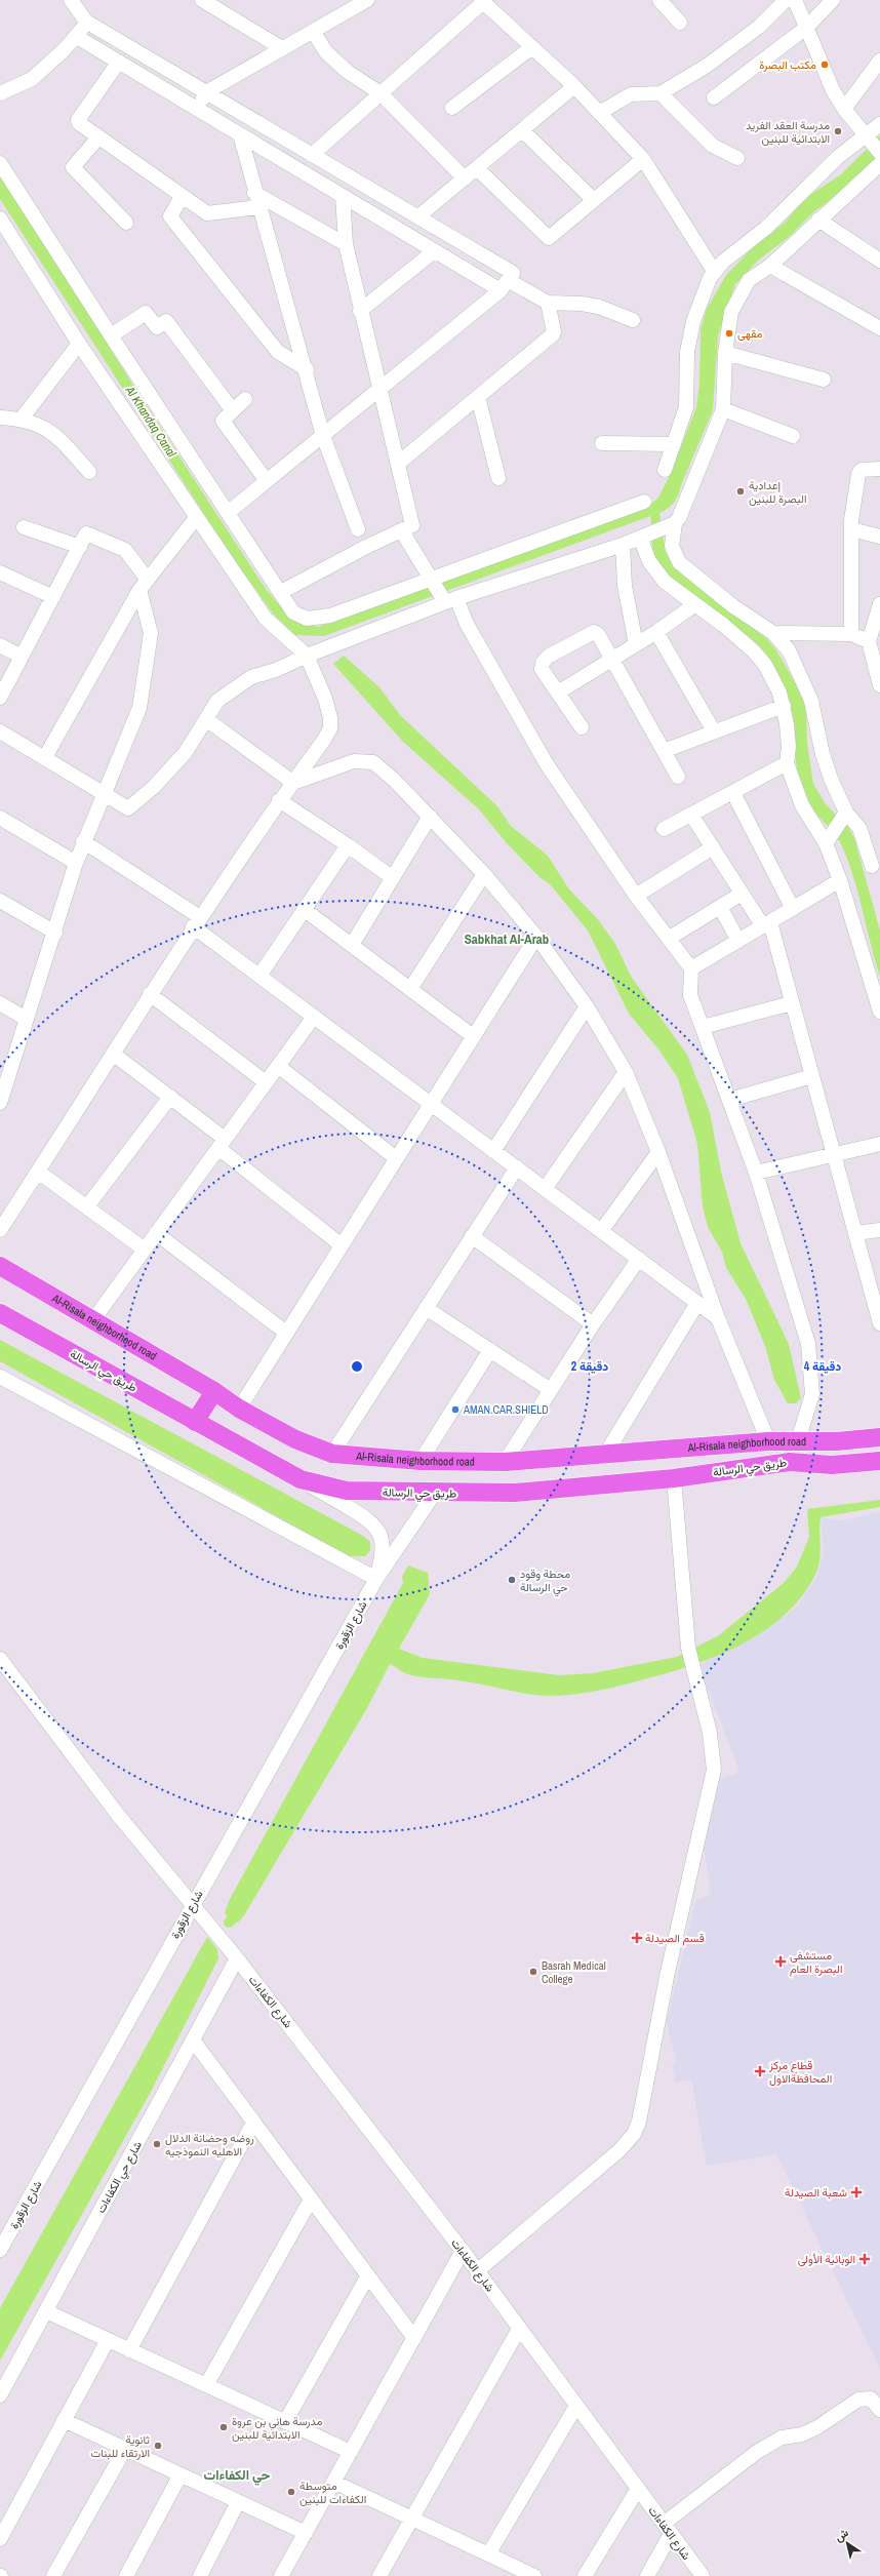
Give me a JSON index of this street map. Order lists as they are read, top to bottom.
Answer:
{
  "streets": {
    "main road": ["Al-Risala neighborhood road", "طريق حي الرسالة"],
    "street": ["شارع الزقورة", "شارع الكفاءات", "شارع حي الكفاءات"]
  },
  "crossings": [
    ["Al-Risala neighborhood road", "طريق حي الرسالة"],
    ["طريق حي الرسالة", "شارع الزقورة"],
    ["شارع الزقورة", "شارع الكفاءات"],
    ["شارع الكفاءات", "شارع حي الكفاءات"]
  ],
  "districts": ["Sabkhat Al-Arab", "حي الكفاءات"],
  "water": ["Al Khandaq Canal"],
  "places": {
    "other": [
      "مكتب البصرة",
      "مدرسة العقد الفريد الابتدائية للبنين",
      "مقهى",
      "إعدادية البصرة للبنين",
      "AMAN.CAR.SHIELD",
      "محطة وقود حي الرسالة",
      "Basrah Medical College",
      "روضه وحضانة الدلال الاهليه النموذجيه",
      "مدرسة هاني بن عروة الابتدائية للبنين",
      "ثانوية الارتقاء للبنات",
      "متوسطة الكفاءات للبنين"
    ],
    "health": [
      "قسم الصيدلة",
      "مستشفى البصرة العام",
      "قطاع مركز المحافظةالاول",
      "شعبة الصيدلة",
      "الوبائية الأولى"
    ]
  },
  "north": "top left",
  "rings": ["2 دقيقة", "4 دقيقة"]
}
